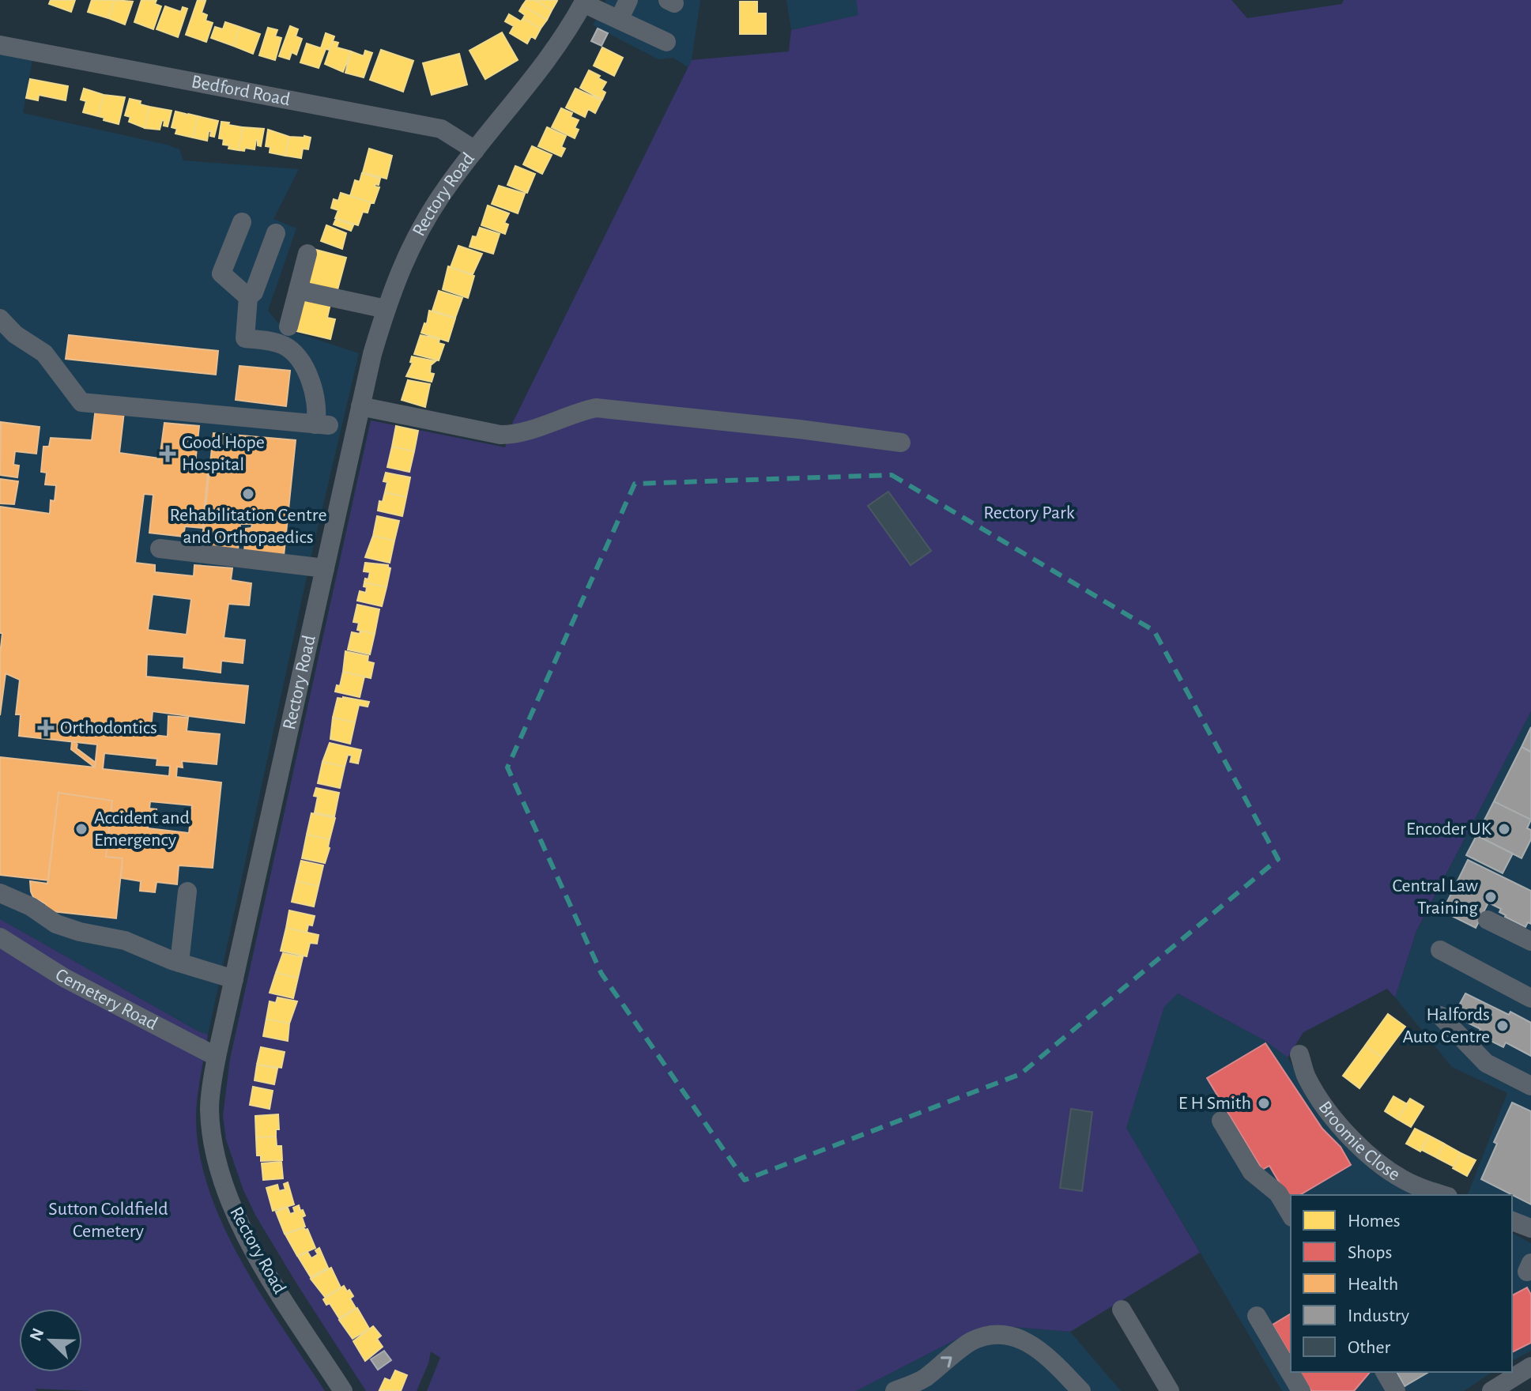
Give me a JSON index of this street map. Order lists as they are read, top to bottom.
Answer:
{
  "streets": {
    "street": [
      "Bedford Road",
      "Rectory Road",
      "Cemetery Road",
      "Broomie Close"
    ]
  },
  "crossings": [
    ["Bedford Road", "Rectory Road"],
    ["Rectory Road", "Cemetery Road"]
  ],
  "parks": ["Rectory Park", "Sutton Coldfield Cemetery"],
  "places": {
    "health": ["Good Hope Hospital", "Orthodontics"],
    "other": [
      "Rehabilitation Centre and Orthopaedics",
      "Accident and Emergency",
      "Encoder UK",
      "Central Law Training",
      "Halfords Auto Centre",
      "E H Smith"
    ]
  },
  "legend": [
    "Homes",
    "Shops",
    "Health",
    "Industry",
    "Other"
  ],
  "north": "top left"
}
